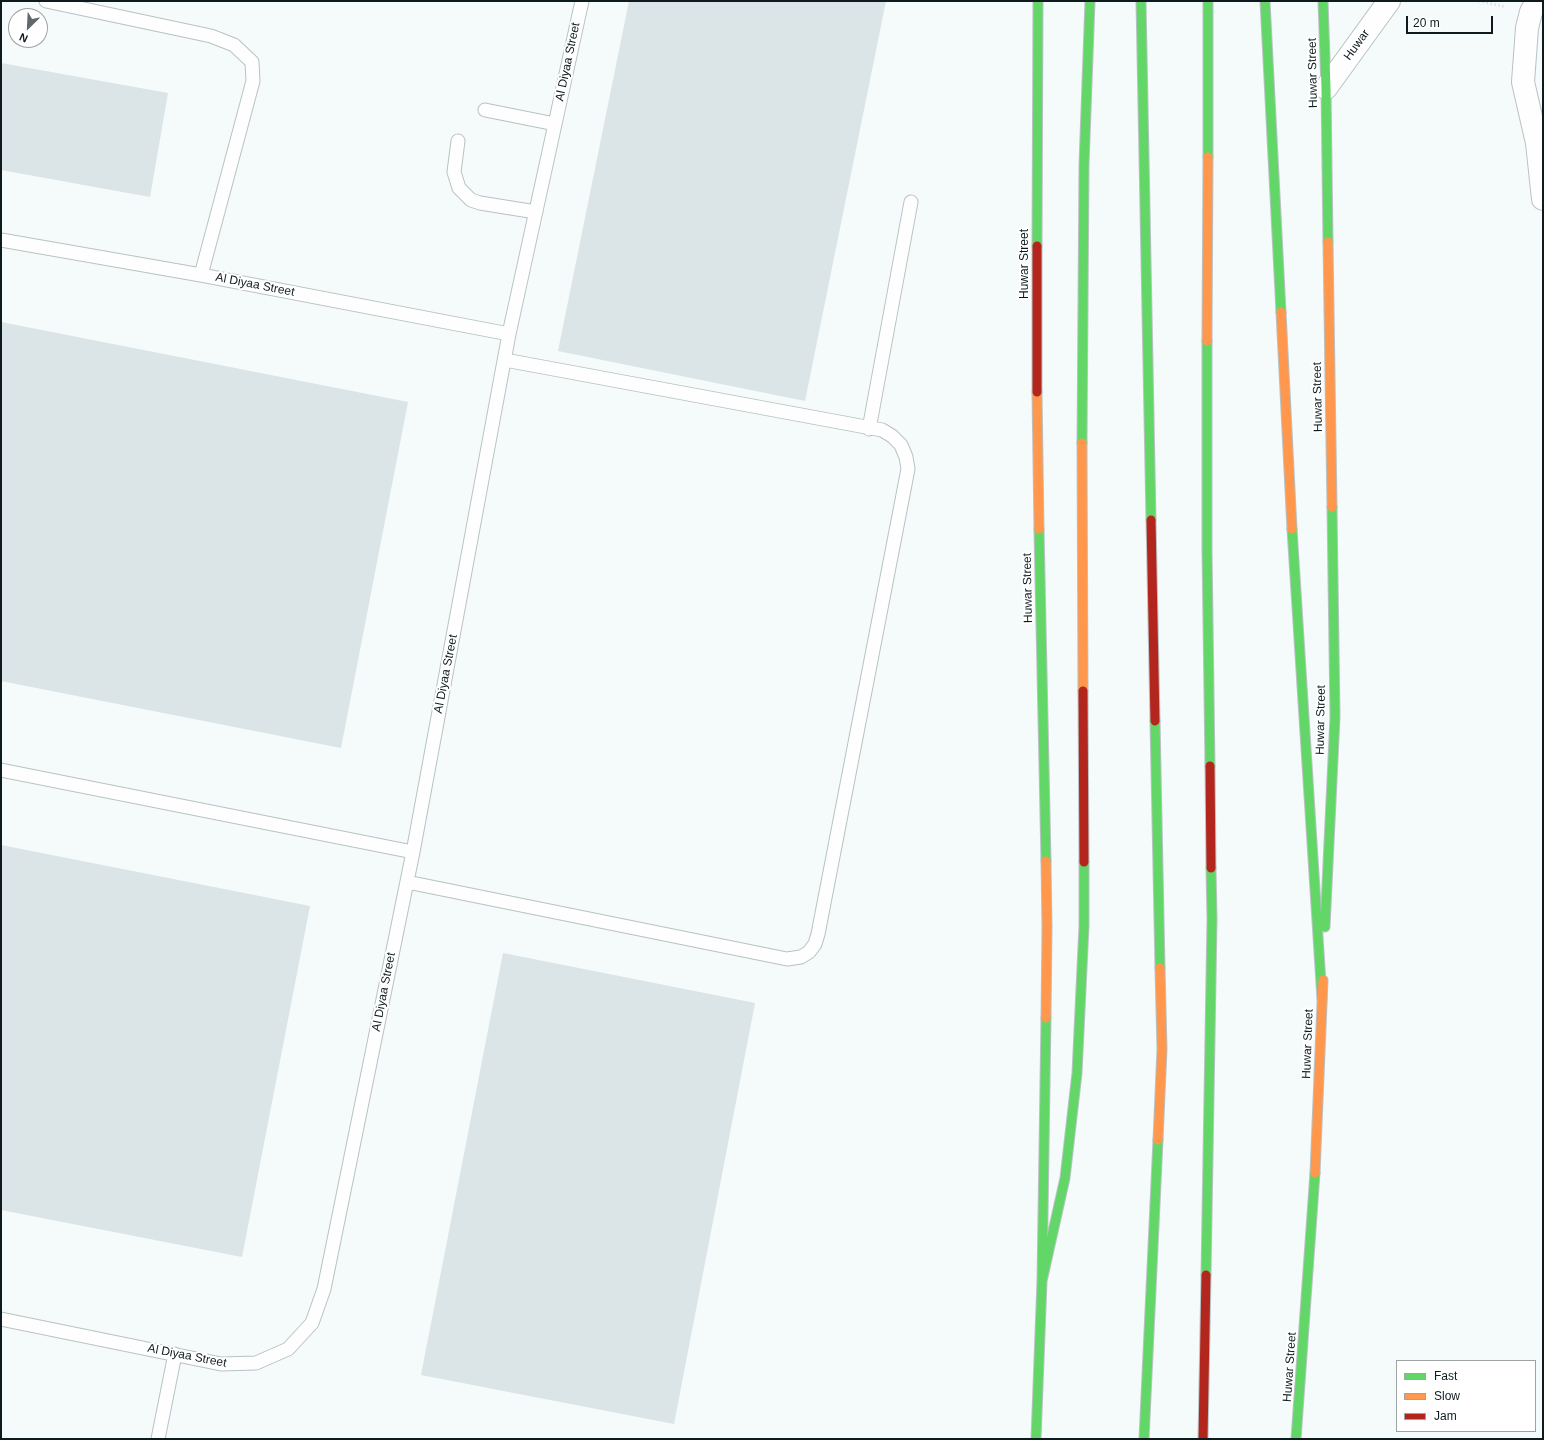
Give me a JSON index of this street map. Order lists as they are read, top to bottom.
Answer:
{
  "streets": {
    "main road": ["Huwar Street"],
    "street": ["Huwar"],
    "lane": ["Al Diyaa Street"]
  },
  "crossings": [
    ["Huwar", "Huwar Street"]
  ],
  "legend": ["Fast", "Slow", "Jam"],
  "scale_bar": "20 m",
  "north": "bottom left"
}
